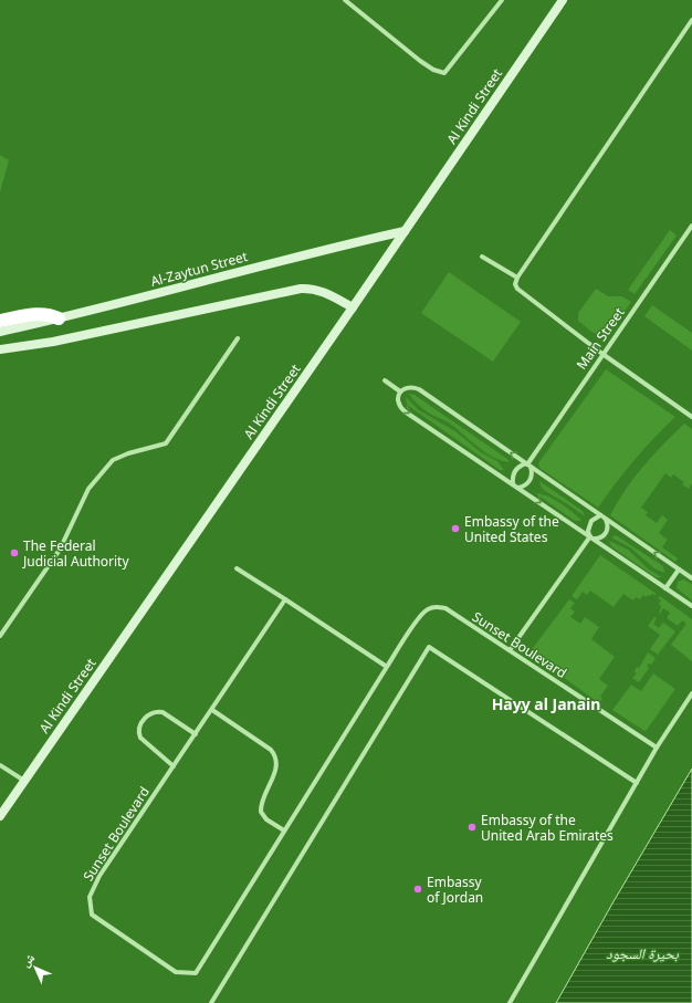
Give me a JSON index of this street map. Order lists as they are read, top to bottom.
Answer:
{
  "streets": {
    "street": [
      "Al Kindi Street",
      "Al-Zaytun Street",
      "Main Street",
      "Sunset Boulevard"
    ]
  },
  "crossings": [
    ["Al Kindi Street", "Al-Zaytun Street"]
  ],
  "districts": ["Hayy al Janain"],
  "water": ["بحيرة السجود"],
  "places": [
    "Embassy of the United States",
    "The Federal Judicial Authority",
    "Embassy of the United Arab Emirates",
    "Embassy of Jordan"
  ],
  "north": "top left"
}
